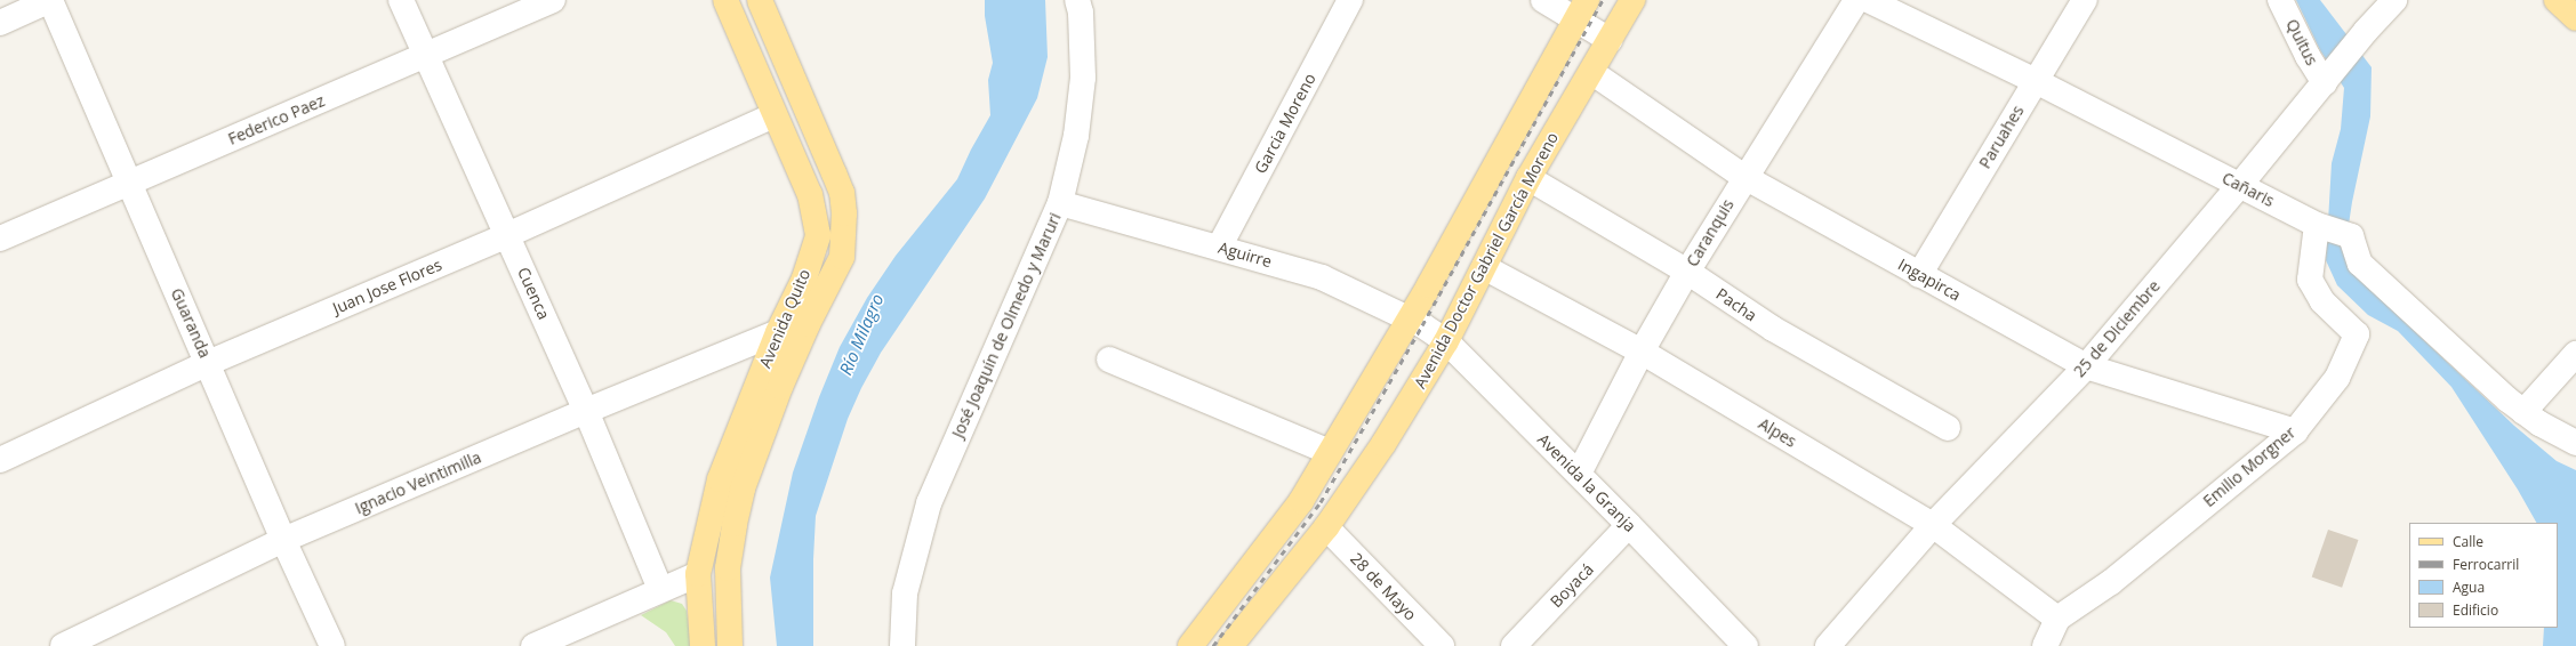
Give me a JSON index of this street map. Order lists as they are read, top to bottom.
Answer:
{
  "streets": {
    "main road": ["Avenida Doctor Gabriel García Moreno", "Avenida Quito"],
    "street": [
      "Quitus",
      "Federico Paez",
      "Garcia Moreno",
      "Paruahes",
      "Cañaris",
      "Caranquis",
      "Aguirre",
      "Ingapirca",
      "Juan Jose Flores",
      "Cuenca",
      "Pacha",
      "Guaranda",
      "José Joaquín de Olmedo y Maruri",
      "25 de Diciembre",
      "Alpes",
      "Emilio Morgner",
      "Ignacio Veintimilla",
      "Avenida la Granja",
      "Boyacá",
      "28 de Mayo"
    ]
  },
  "crossings": [
    ["Quitus", "25 de Diciembre"],
    ["Federico Paez", "Cuenca"],
    ["Federico Paez", "Guaranda"],
    ["Garcia Moreno", "Aguirre"],
    ["Paruahes", "Cañaris"],
    ["Paruahes", "Ingapirca"],
    ["Cañaris", "25 de Diciembre"],
    ["Cañaris", "Emilio Morgner"],
    ["Caranquis", "Ingapirca"],
    ["Caranquis", "Pacha"],
    ["Caranquis", "Alpes"],
    ["Caranquis", "Avenida la Granja"],
    ["Aguirre", "José Joaquín de Olmedo y Maruri"],
    ["Aguirre", "Avenida la Granja"],
    ["Avenida Doctor Gabriel García Moreno", "Ingapirca"],
    ["Avenida Doctor Gabriel García Moreno", "Pacha"],
    ["Avenida Doctor Gabriel García Moreno", "Alpes"],
    ["Avenida Doctor Gabriel García Moreno", "Avenida la Granja"],
    ["Avenida Doctor Gabriel García Moreno", "28 de Mayo"],
    ["Ingapirca", "25 de Diciembre"],
    ["Ingapirca", "Emilio Morgner"],
    ["Juan Jose Flores", "Cuenca"],
    ["Juan Jose Flores", "Avenida Quito"],
    ["Juan Jose Flores", "Guaranda"],
    ["Cuenca", "Ignacio Veintimilla"],
    ["Avenida Quito", "Ignacio Veintimilla"],
    ["Guaranda", "Ignacio Veintimilla"],
    ["25 de Diciembre", "Alpes"],
    ["Alpes", "Emilio Morgner"],
    ["Avenida la Granja", "Boyacá"]
  ],
  "water": ["Río Milagro"],
  "legend": [
    "Calle",
    "Ferrocarril",
    "Agua",
    "Edificio"
  ]
}
